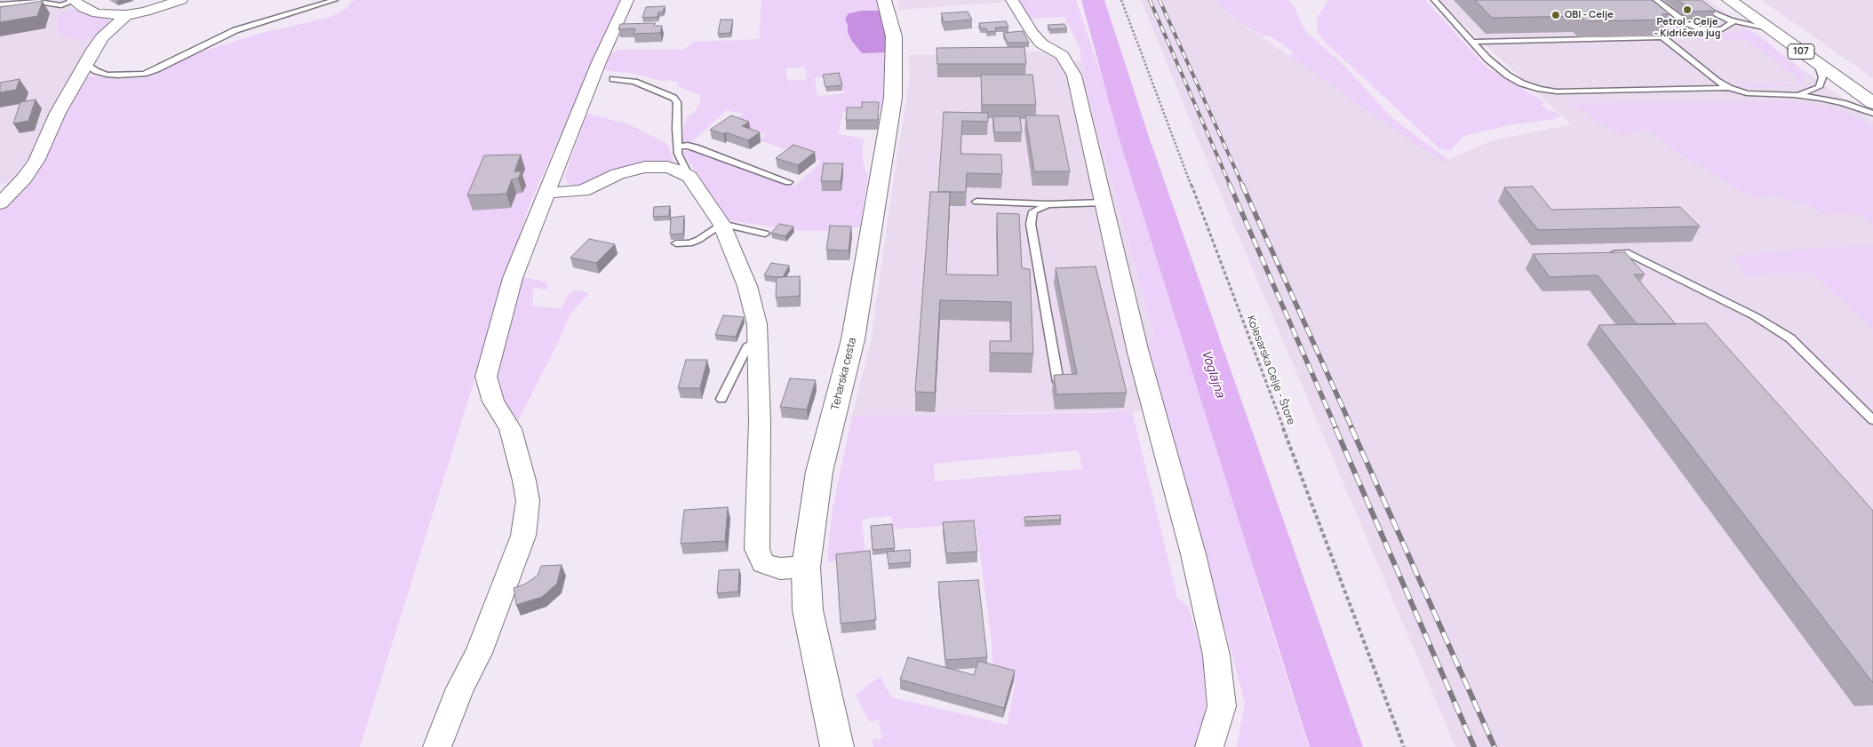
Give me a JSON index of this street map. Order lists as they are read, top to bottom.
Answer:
{
  "streets": {
    "street": ["107", "Teharska cesta"],
    "path": ["Kolesarska Celje - Štore"]
  },
  "water": ["Voglajna"],
  "places": ["Petrol - Celje - Kidričeva jug", "OBI - Celje"]
}
